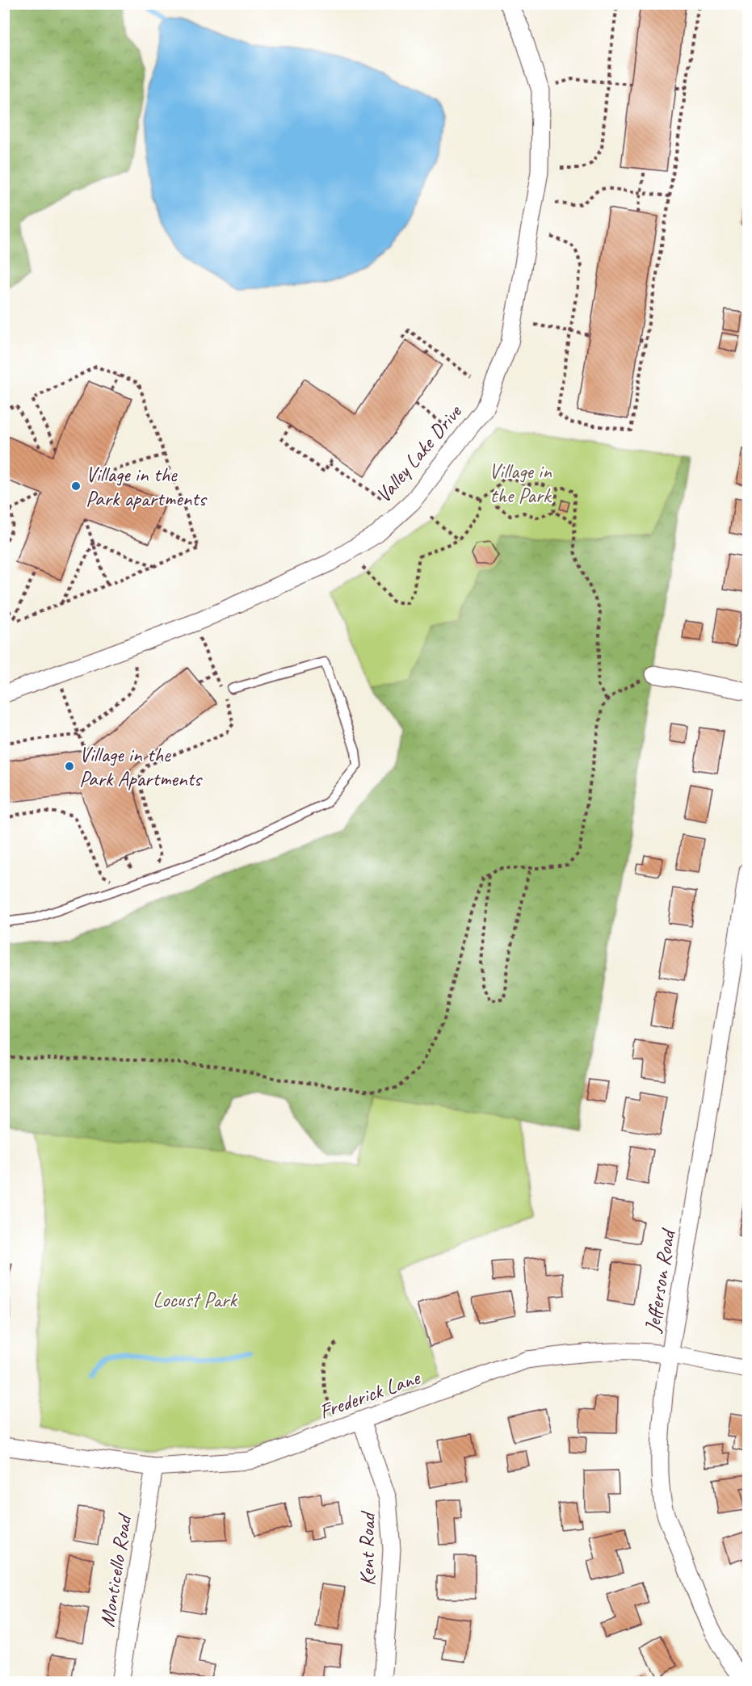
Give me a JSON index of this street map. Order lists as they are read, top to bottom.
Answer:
{
  "streets": {
    "street": [
      "Valley Lake Drive",
      "Jefferson Road",
      "Frederick Lane",
      "Kent Road",
      "Monticello Road"
    ]
  },
  "crossings": [
    ["Jefferson Road", "Frederick Lane"],
    ["Frederick Lane", "Kent Road"],
    ["Frederick Lane", "Monticello Road"]
  ],
  "parks": ["Village in the Park", "Locust Park"],
  "places": ["Village in the Park apartments", "Village in the Park Apartments"]
}
